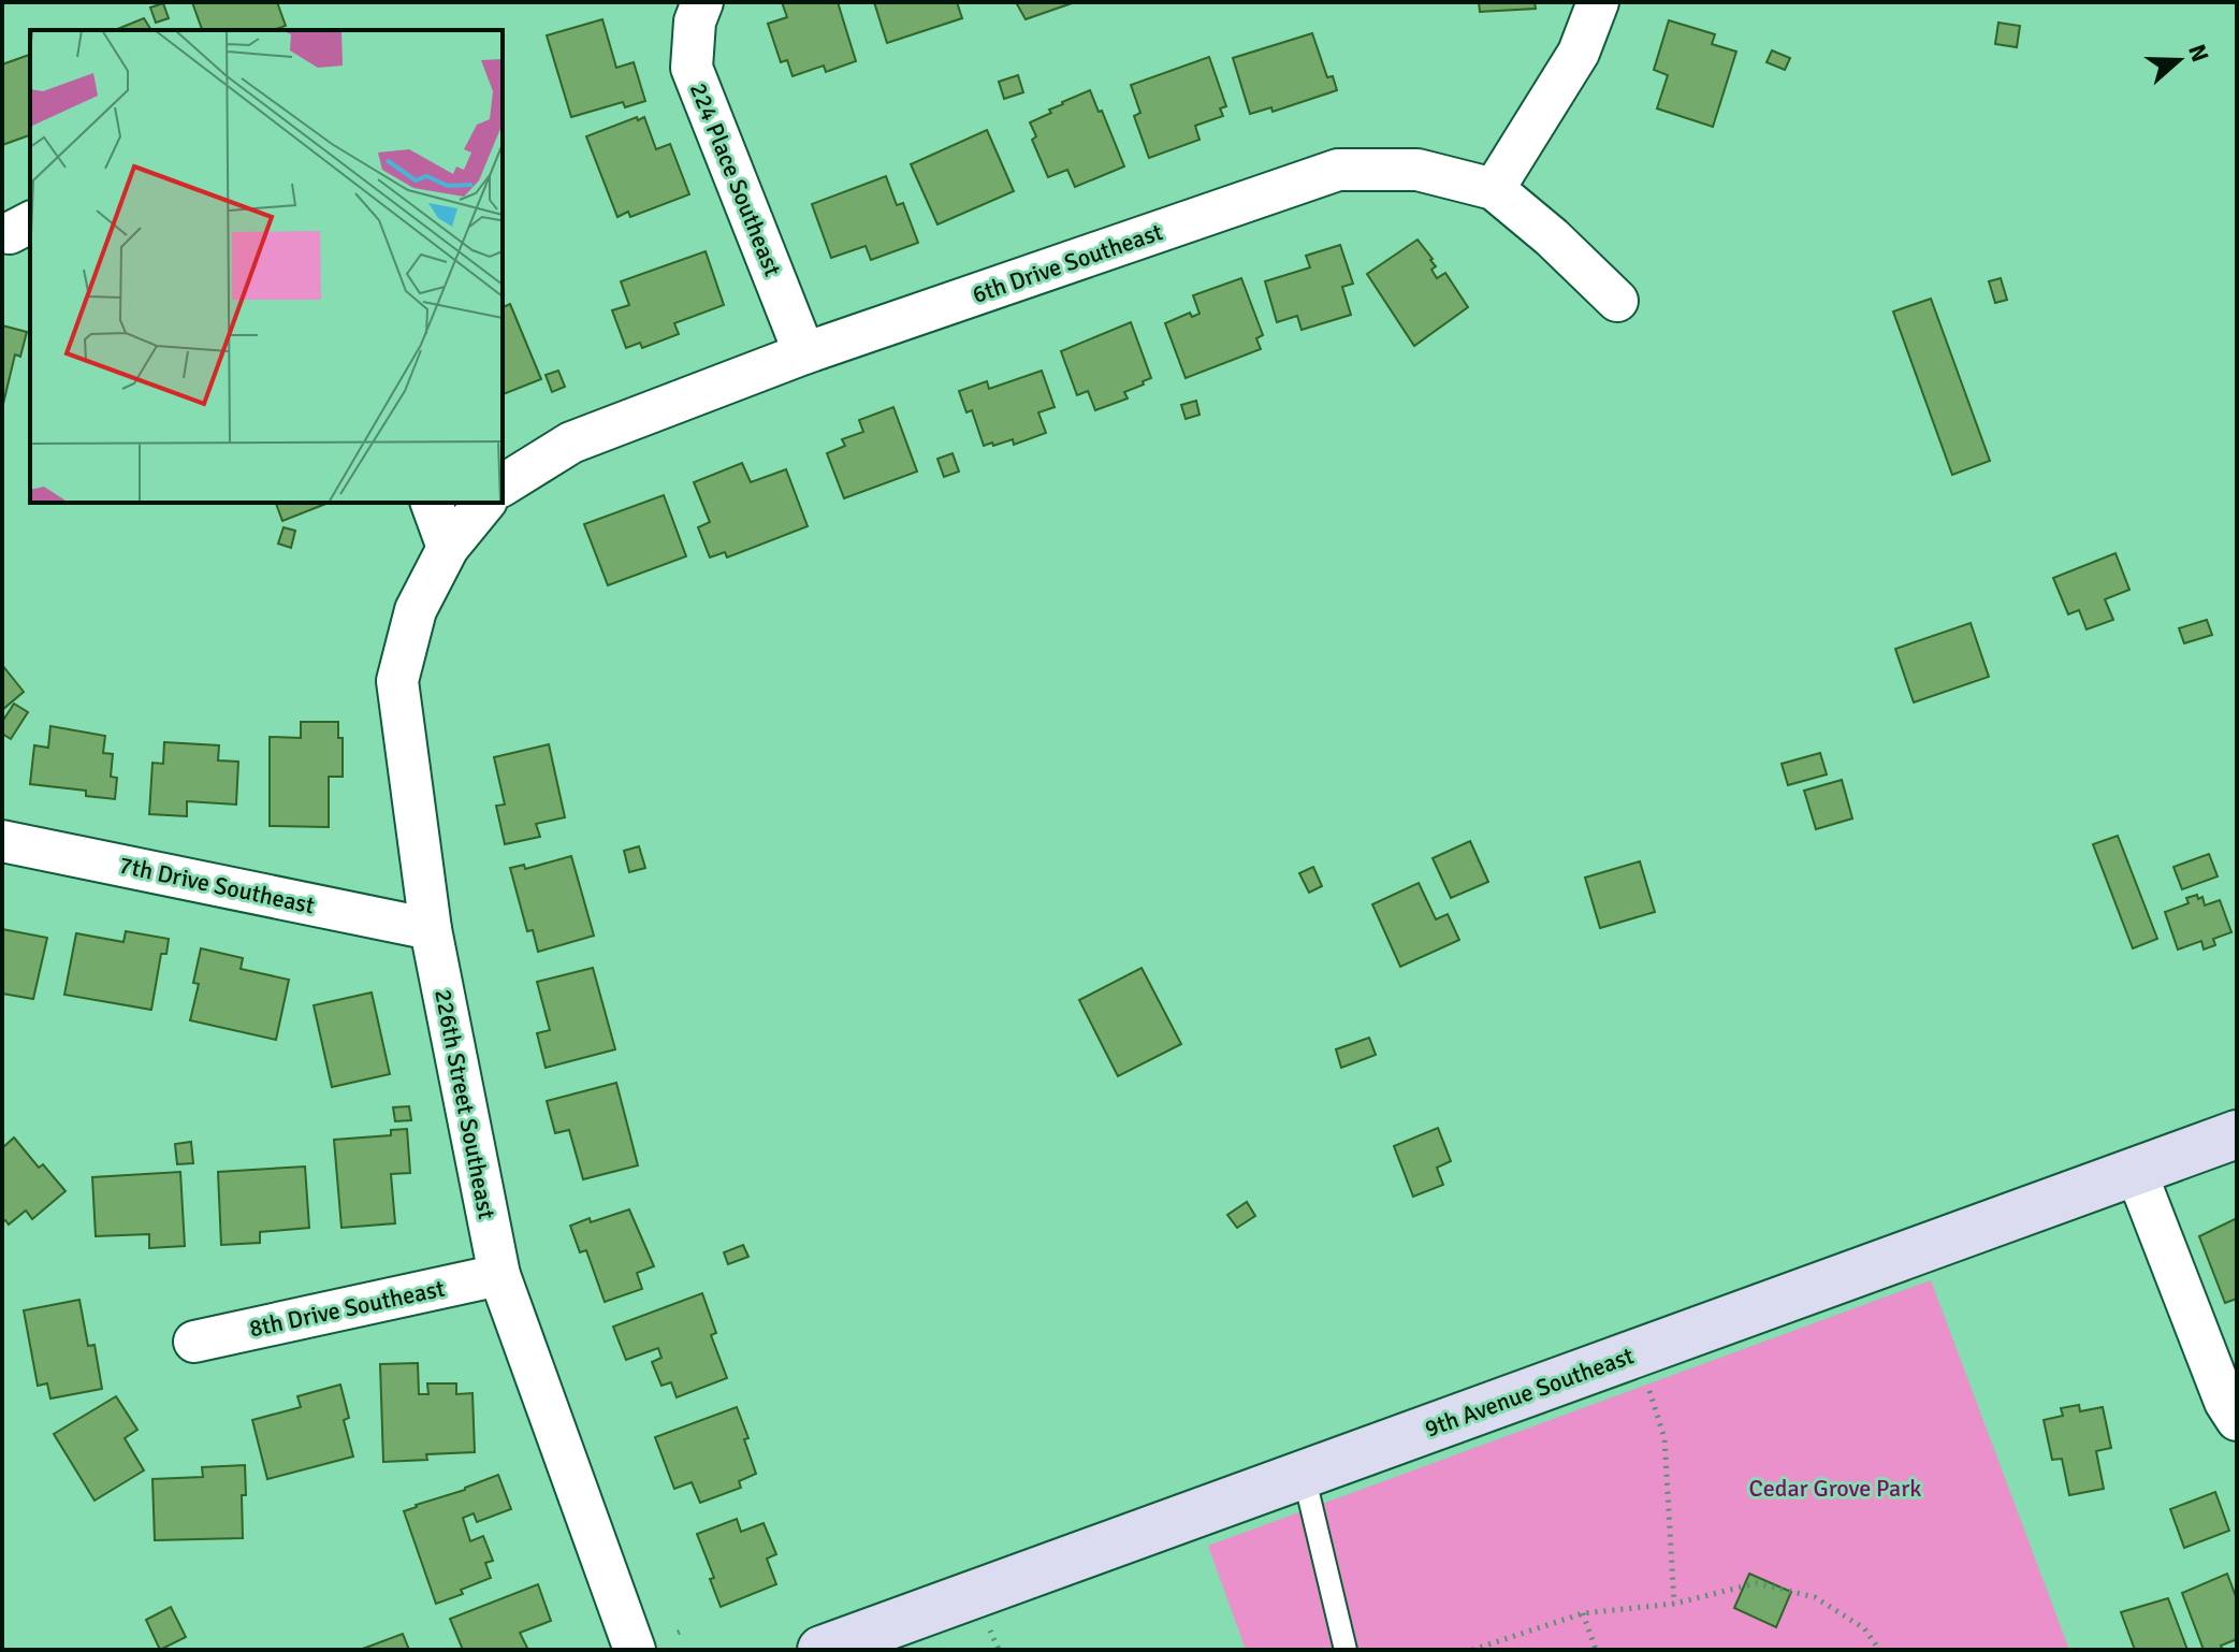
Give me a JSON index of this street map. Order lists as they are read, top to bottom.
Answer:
{
  "streets": {
    "main road": ["9th Avenue Southeast"],
    "street": [
      "224 Place Southeast",
      "6th Drive Southeast",
      "7th Drive Southeast",
      "226th Street Southeast",
      "8th Drive Southeast"
    ]
  },
  "crossings": [
    ["224 Place Southeast", "6th Drive Southeast"],
    ["7th Drive Southeast", "226th Street Southeast"],
    ["226th Street Southeast", "8th Drive Southeast"]
  ],
  "parks": ["Cedar Grove Park"],
  "north": "right"
}
